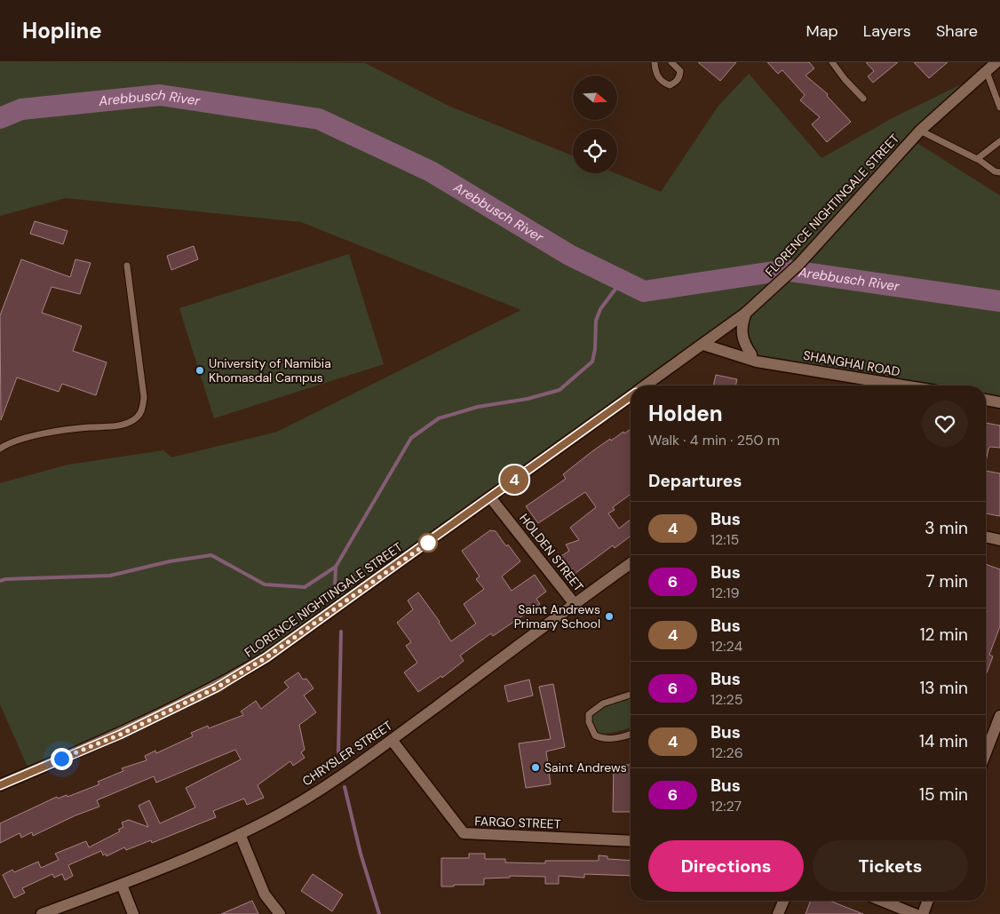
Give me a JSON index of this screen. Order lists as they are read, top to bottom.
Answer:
{
  "streets": {
    "street": [
      "FLORENCE NIGHTINGALE STREET",
      "SHANGHAI ROAD",
      "HOLDEN STREET",
      "CHRYSLER STREET",
      "FARGO STREET"
    ]
  },
  "crossings": [
    ["FLORENCE NIGHTINGALE STREET", "SHANGHAI ROAD"],
    ["FLORENCE NIGHTINGALE STREET", "HOLDEN STREET"],
    ["HOLDEN STREET", "CHRYSLER STREET"],
    ["CHRYSLER STREET", "FARGO STREET"]
  ],
  "water": ["Arebbusch River"],
  "places": ["University of Namibia Khomasdal Campus", "Saint Andrews Primary School", "Saint Andrews"],
  "lines": ["bus line 4"],
  "north": "right",
  "page": {
    "header": "Hopline",
    "nav": ["Map", "Layers", "Share"],
    "on_map": "4",
    "heading": [
      ["Holden", "Walk · 4 min · 250 m"],
      "Departures"
    ],
    "list": [
      {
        "mark": "4",
        "name": "Bus",
        "note": "12:15",
        "value": "3 min"
      },
      {
        "mark": "6",
        "name": "Bus",
        "note": "12:19",
        "value": "7 min"
      },
      {
        "mark": "4",
        "name": "Bus",
        "note": "12:24",
        "value": "12 min"
      },
      {
        "mark": "6",
        "name": "Bus",
        "note": "12:25",
        "value": "13 min"
      },
      {
        "mark": "4",
        "name": "Bus",
        "note": "12:26",
        "value": "14 min"
      },
      {
        "mark": "6",
        "name": "Bus",
        "note": "12:27",
        "value": "15 min"
      }
    ],
    "buttons": ["Directions", "Tickets"]
  }
}
